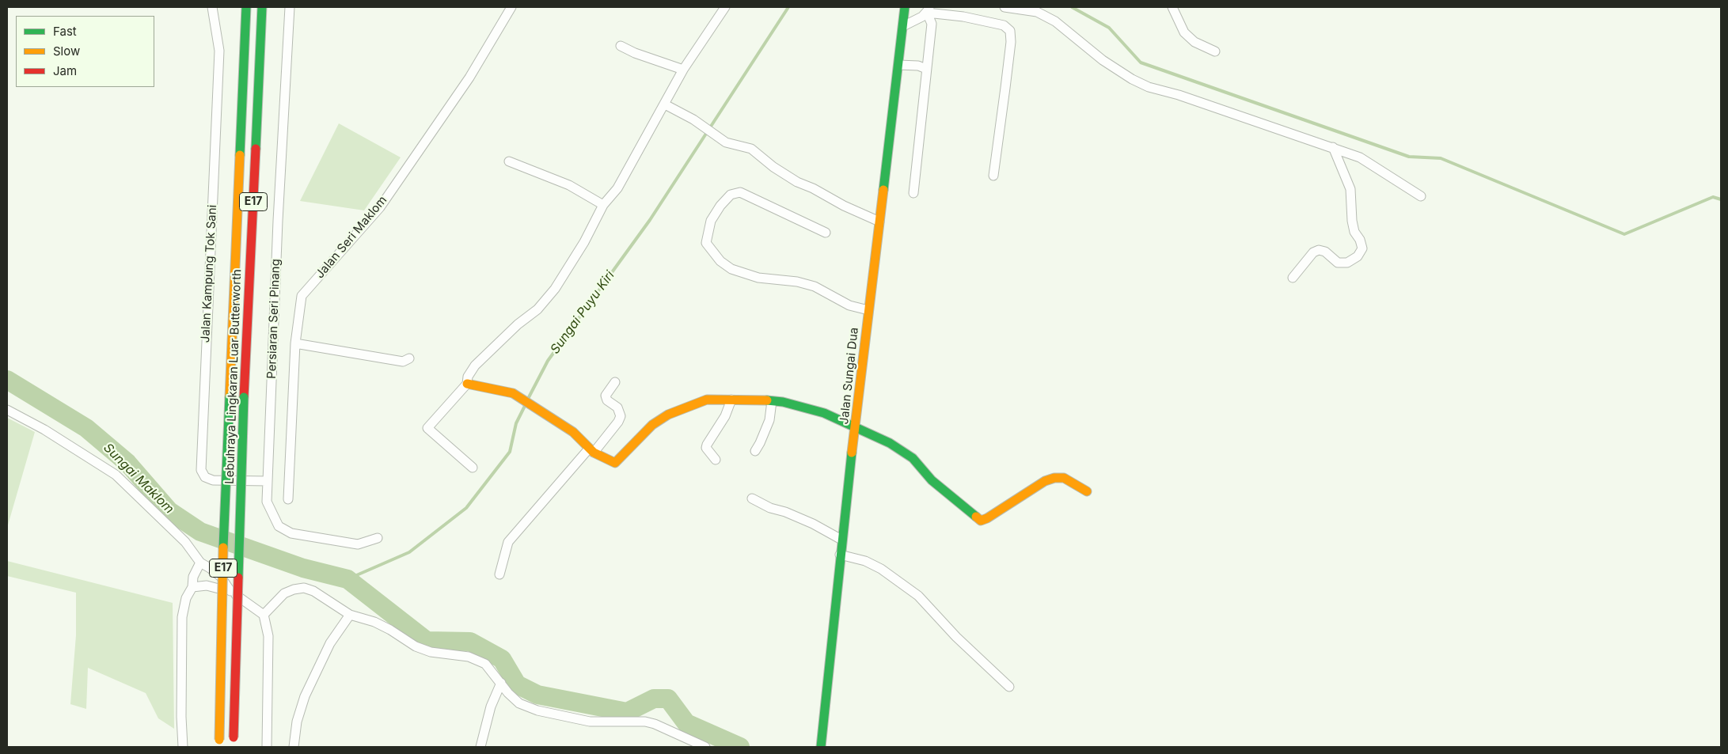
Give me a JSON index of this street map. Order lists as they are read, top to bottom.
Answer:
{
  "streets": {
    "main road": ["E17", "Jalan Sungai Dua", "Lebuhraya Lingkaran Luar Butterworth"],
    "street": ["Jalan Seri Maklom", "Jalan Kampung Tok Sani", "Persiaran Seri Pinang"]
  },
  "crossings": [
    ["Jalan Kampung Tok Sani", "Persiaran Seri Pinang"]
  ],
  "water": ["Sungai Puyu Kiri", "Sungai Maklom"],
  "legend": ["Fast", "Slow", "Jam"]
}
